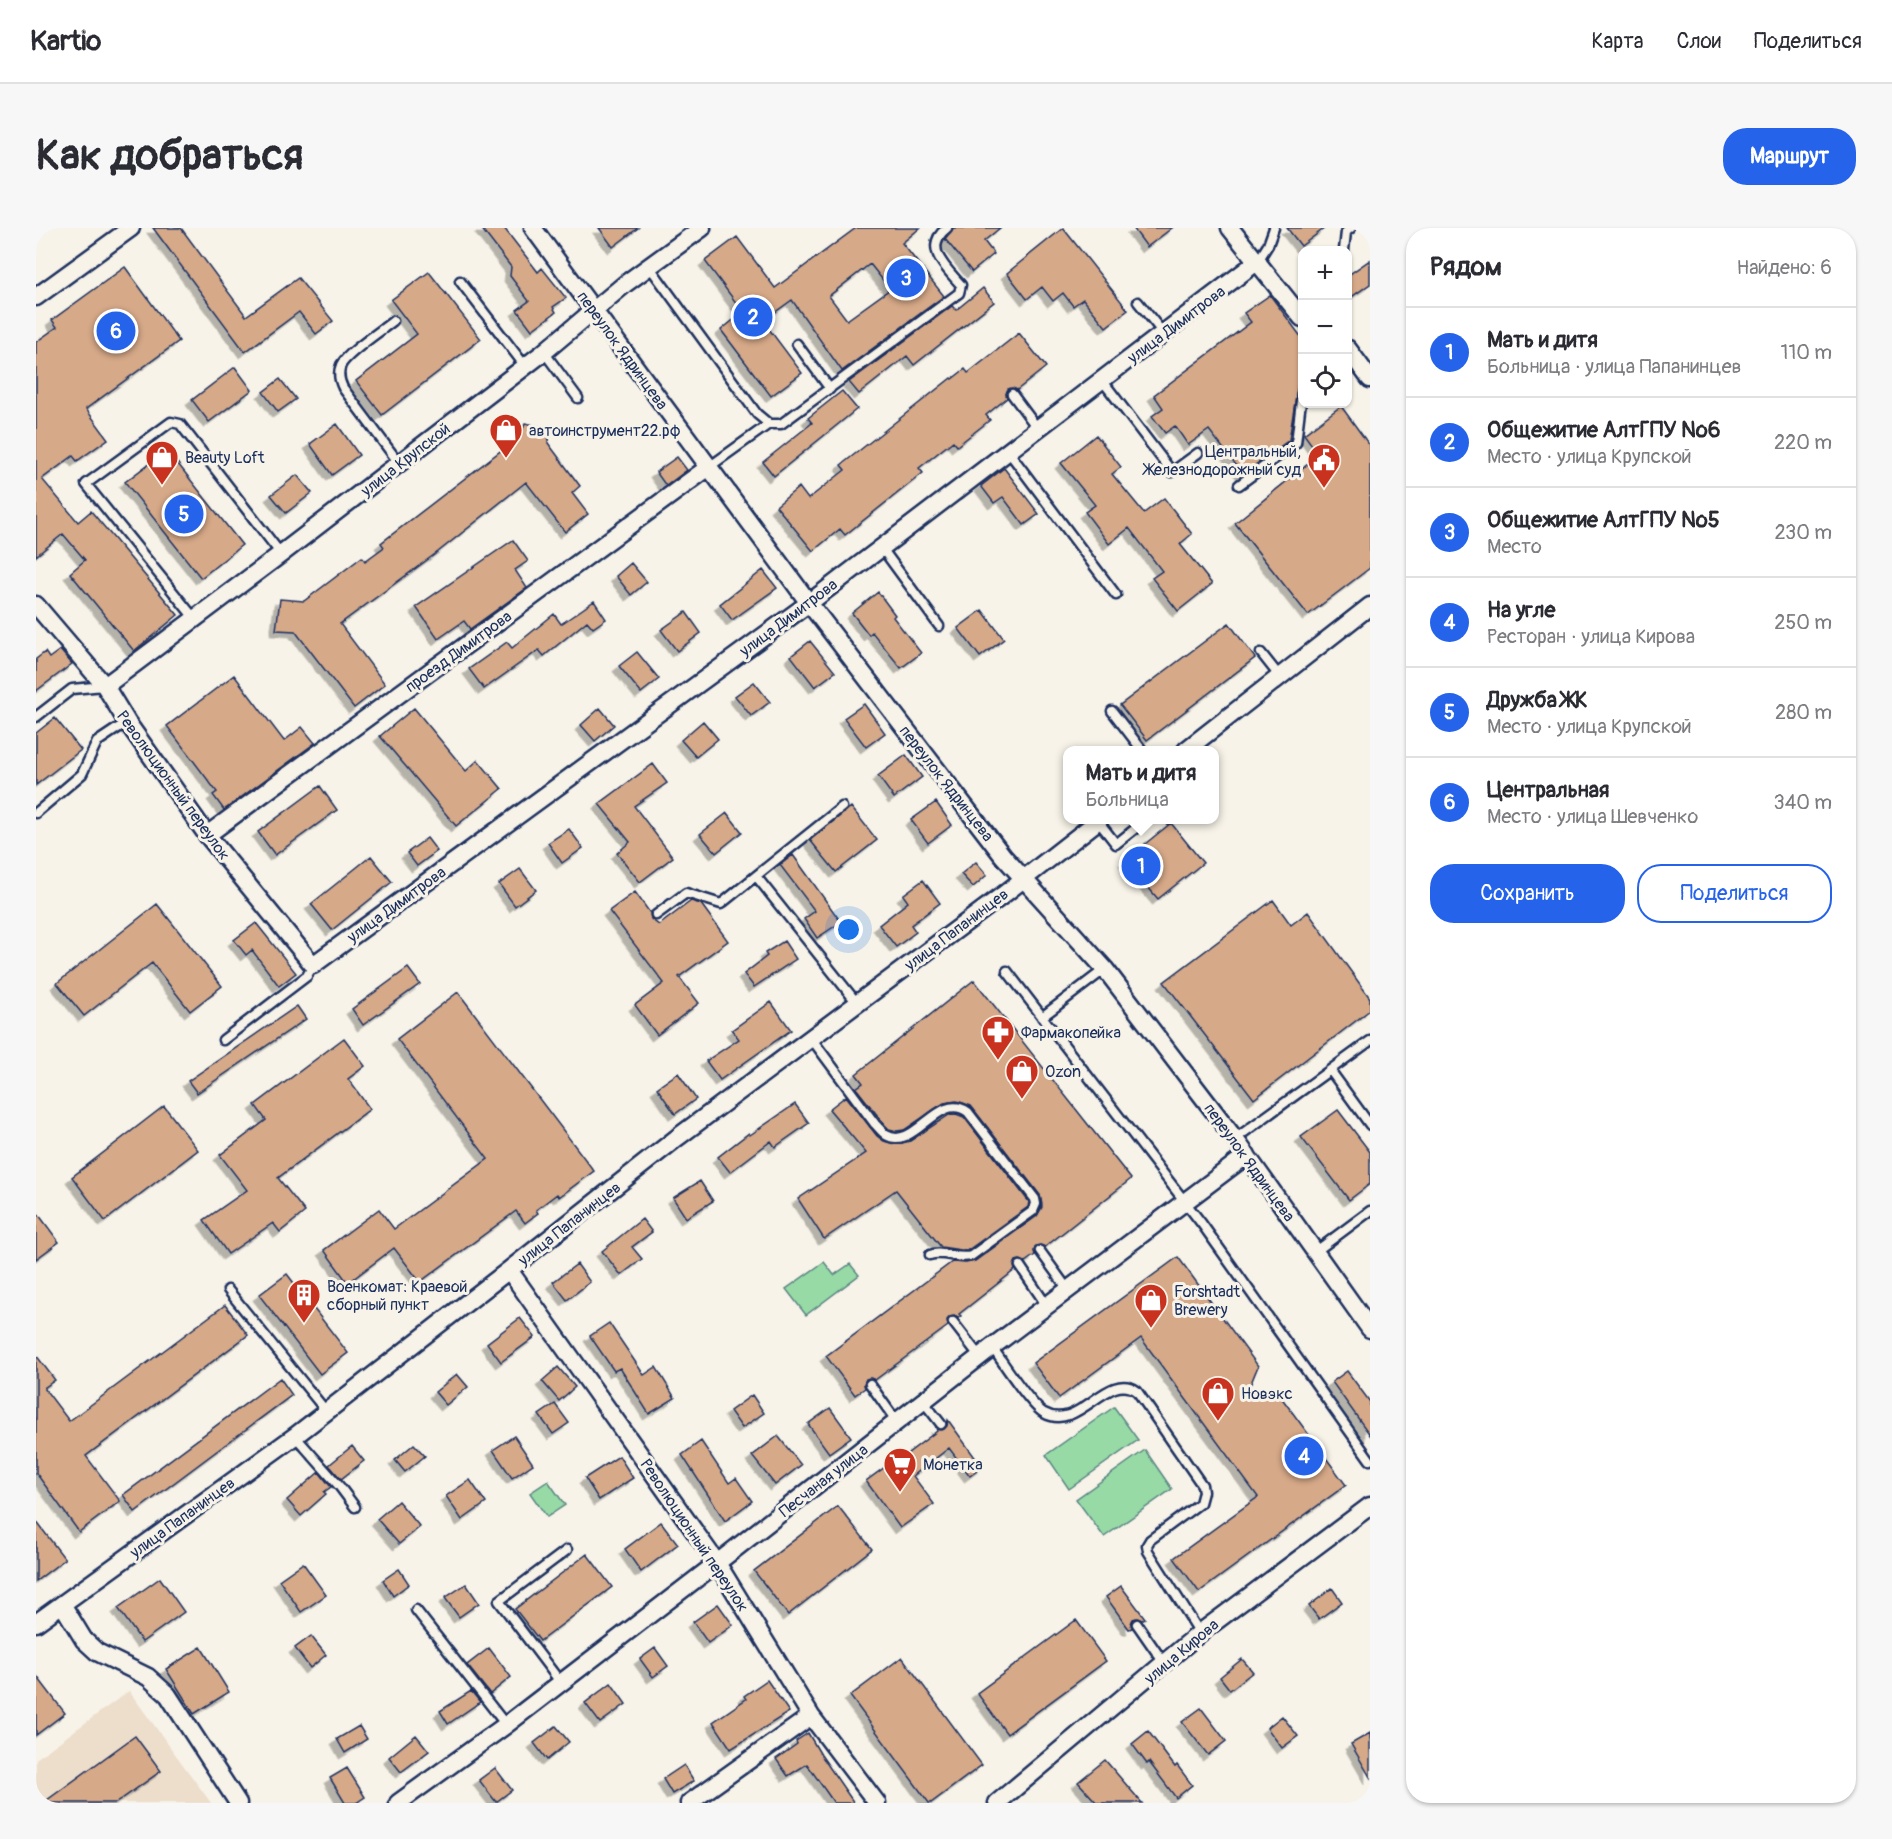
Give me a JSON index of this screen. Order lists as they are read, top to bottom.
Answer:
{
  "streets": {
    "street": [
      "улица Димитрова",
      "переулок Ядринцева",
      "улица Крупской",
      "проезд Димитрова",
      "Революционный переулок",
      "улица Папанинцев",
      "Песчаная улица",
      "улица Кирова"
    ]
  },
  "crossings": [
    ["улица Димитрова", "переулок Ядринцева"],
    ["улица Димитрова", "Революционный переулок"],
    ["переулок Ядринцева", "улица Крупской"],
    ["переулок Ядринцева", "проезд Димитрова"],
    ["переулок Ядринцева", "улица Папанинцев"],
    ["переулок Ядринцева", "Песчаная улица"],
    ["улица Крупской", "Революционный переулок"],
    ["проезд Димитрова", "Революционный переулок"],
    ["Революционный переулок", "улица Папанинцев"],
    ["Революционный переулок", "Песчаная улица"]
  ],
  "places": {
    "shop": [
      "автоинструмент22.рф",
      "Beauty Loft",
      "Ozon",
      "Forshtadt Brewery",
      "Новэкс"
    ],
    "public building": ["Центральный, Железнодорожный суд"],
    "pharmacy": ["Фармакопейка"],
    "building": ["Военкомат: Краевой сборный пункт"],
    "supermarket": ["Монетка"]
  },
  "page": {
    "header": "Kartio",
    "nav": ["Карта", "Слои", "Поделиться"],
    "buttons": [
      "Маршрут",
      ["Сохранить", "Поделиться"]
    ],
    "title": "Как добраться",
    "heading": ["Рядом", "Найдено: 6"],
    "map_buttons": ["+", "−"],
    "pins": [
      "3",
      "2",
      "6",
      "5",
      "1",
      "4"
    ],
    "list": [
      {
        "mark": "1",
        "name": "Мать и дитя",
        "note": "Больница · улица Папанинцев",
        "value": "110 m"
      },
      {
        "mark": "2",
        "name": "Общежитие АлтГПУ №6",
        "note": "Место · улица Крупской",
        "value": "220 m"
      },
      {
        "mark": "3",
        "name": "Общежитие АлтГПУ №5",
        "note": "Место",
        "value": "230 m"
      },
      {
        "mark": "4",
        "name": "На угле",
        "note": "Ресторан · улица Кирова",
        "value": "250 m"
      },
      {
        "mark": "5",
        "name": "Дружба ЖК",
        "note": "Место · улица Крупской",
        "value": "280 m"
      },
      {
        "mark": "6",
        "name": "Центральная",
        "note": "Место · улица Шевченко",
        "value": "340 m"
      }
    ],
    "popup": ["Мать и дитя", "Больница"]
  }
}
